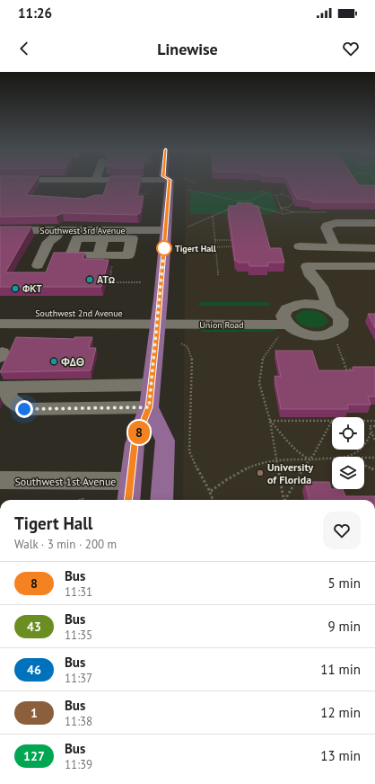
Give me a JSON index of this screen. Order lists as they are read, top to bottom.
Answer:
{
  "streets": {
    "street": [
      "Southwest 3rd Avenue",
      "Southwest 2nd Avenue",
      "Union Road",
      "Southwest 1st Avenue"
    ]
  },
  "crossings": [
    ["Southwest 2nd Avenue", "Union Road"]
  ],
  "places": [
    "Tigert Hall",
    "ΑΤΩ",
    "ΦΚΤ",
    "ΦΔΘ",
    "University of Florida"
  ],
  "lines": ["bus line 8"],
  "page": {
    "status": "11:26",
    "header": "Linewise",
    "on_map": "8",
    "heading": ["Tigert Hall", "Walk · 3 min · 200 m"],
    "list": [
      {
        "mark": "8",
        "name": "Bus",
        "note": "11:31",
        "value": "5 min"
      },
      {
        "mark": "43",
        "name": "Bus",
        "note": "11:35",
        "value": "9 min"
      },
      {
        "mark": "46",
        "name": "Bus",
        "note": "11:37",
        "value": "11 min"
      },
      {
        "mark": "1",
        "name": "Bus",
        "note": "11:38",
        "value": "12 min"
      },
      {
        "mark": "127",
        "name": "Bus",
        "note": "11:39",
        "value": "13 min"
      }
    ]
  }
}
